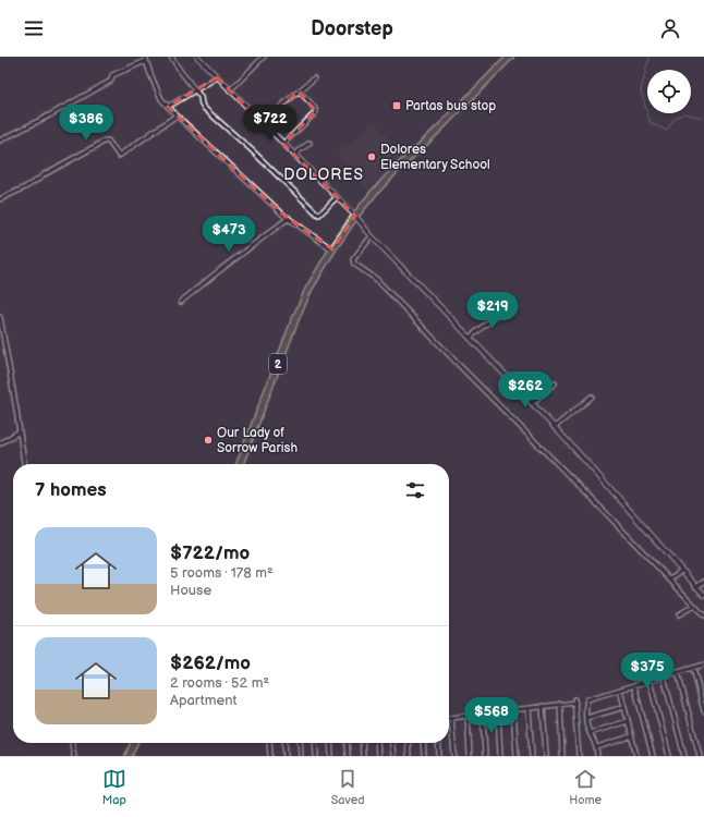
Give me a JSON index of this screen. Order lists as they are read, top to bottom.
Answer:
{
  "streets": {
    "highway": ["2"]
  },
  "districts": ["DOLORES"],
  "places": {
    "transit": ["Partas bus stop"],
    "other": ["Dolores Elementary School", "Our Lady of Sorrow Parish"]
  },
  "page": {
    "header": "Doorstep",
    "price": [
      "$386",
      "$722",
      "$473",
      "$219",
      "$262",
      "$375",
      "$568"
    ],
    "heading": "7 homes",
    "list": [
      {
        "name": "$722/mo",
        "note": "5 rooms · 178 m² · House"
      },
      {
        "name": "$262/mo",
        "note": "2 rooms · 52 m² · Apartment"
      }
    ],
    "tabs": ["Map", "Saved", "Home"]
  }
}
